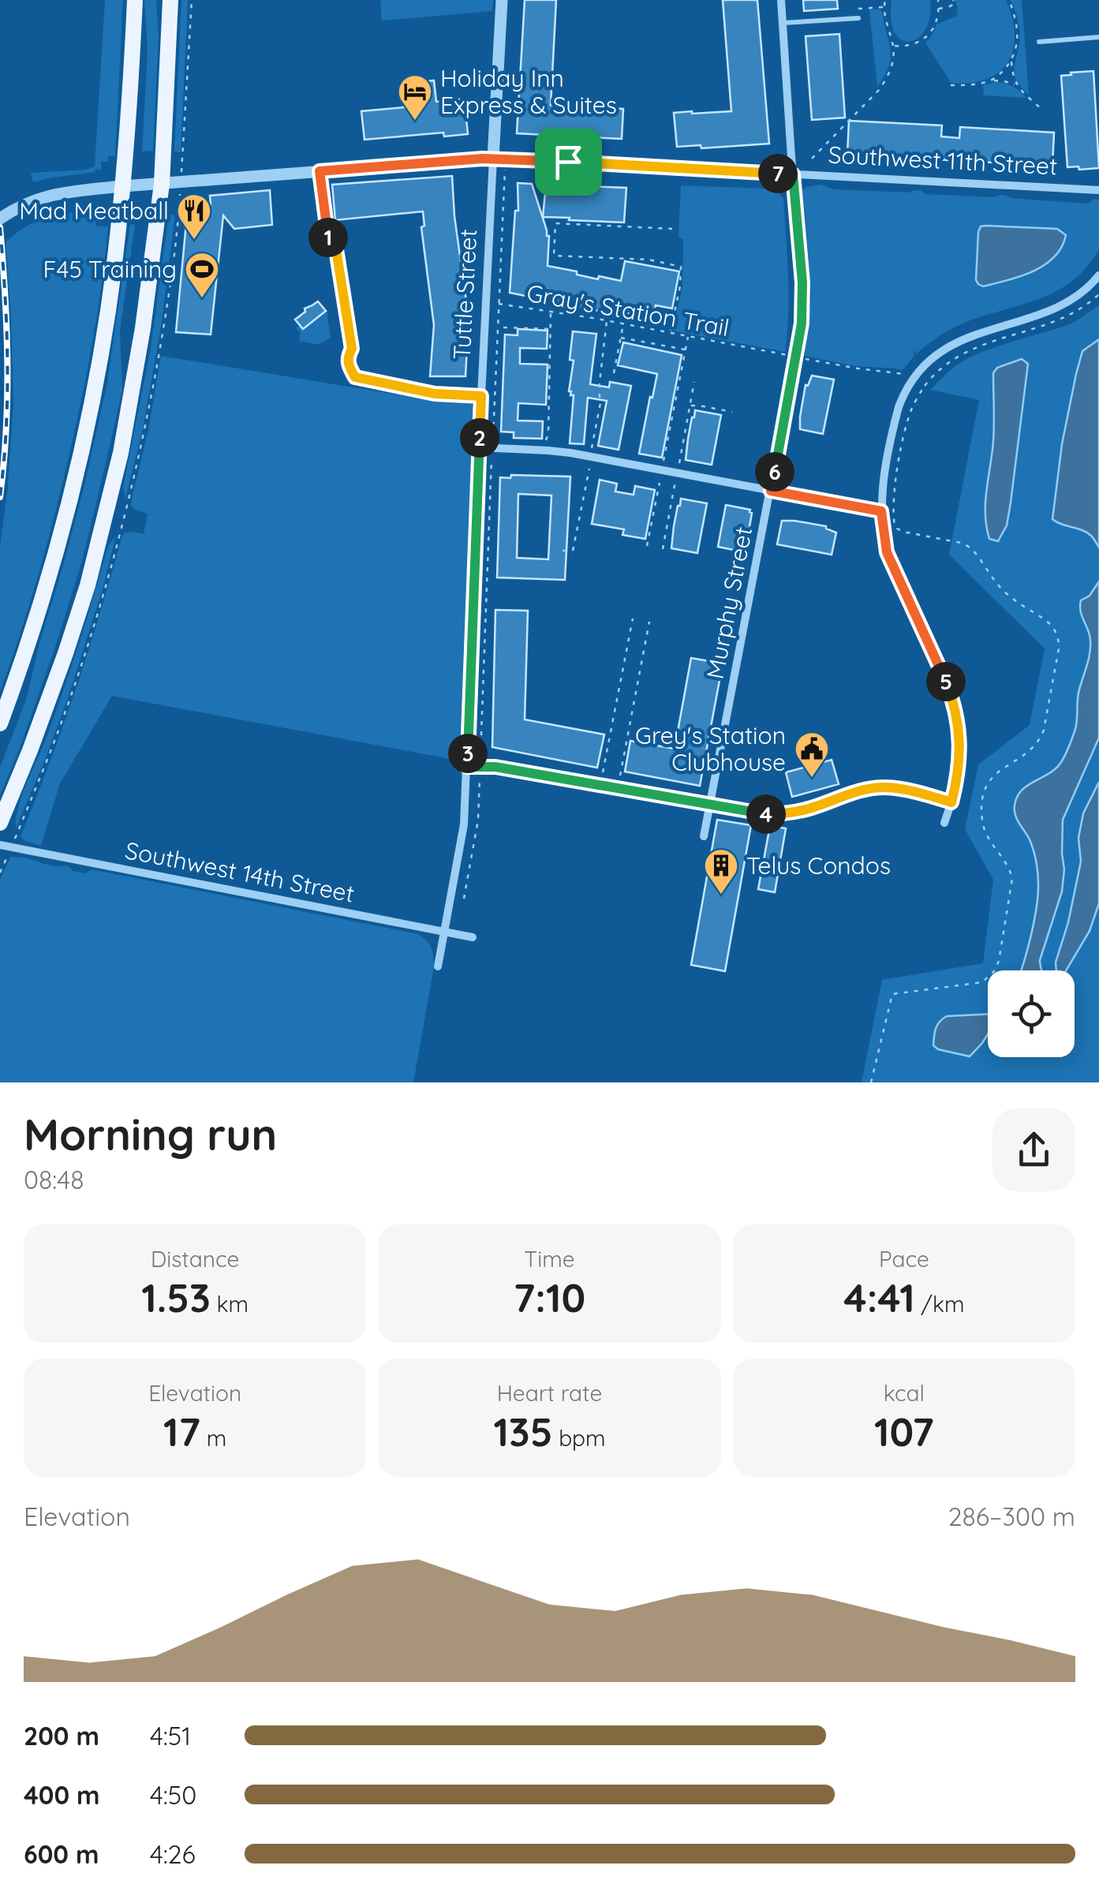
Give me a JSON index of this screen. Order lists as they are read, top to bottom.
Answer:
{
  "streets": {
    "street": [
      "Southwest 11th Street",
      "Tuttle Street",
      "Murphy Street",
      "Southwest 14th Street"
    ],
    "path": ["Gray's Station Trail"]
  },
  "crossings": [
    ["Southwest 11th Street", "Tuttle Street"],
    ["Southwest 11th Street", "Murphy Street"],
    ["Tuttle Street", "Southwest 14th Street"]
  ],
  "places": {
    "hotel": ["Holiday Inn Express & Suites"],
    "restaurant": ["Mad Meatball"],
    "sports": ["F45 Training"],
    "public building": ["Grey's Station Clubhouse"],
    "building": ["Telus Condos"]
  },
  "page": {
    "pins": [
      "7",
      "1",
      "2",
      "6",
      "5",
      "3",
      "4"
    ],
    "heading": ["Morning run", "08:48"],
    "stats": [
      ["Distance", "1.53 km"],
      ["Time", "7:10"],
      ["Pace", "4:41 /km"],
      ["Elevation", "17 m"],
      ["Heart rate", "135 bpm"],
      ["kcal", "107"]
    ],
    "chart": ["Elevation", "286–300 m"],
    "list": [
      {
        "name": "200 m",
        "note": "4:51"
      },
      {
        "name": "400 m",
        "note": "4:50"
      },
      {
        "name": "600 m",
        "note": "4:26"
      }
    ]
  }
}
